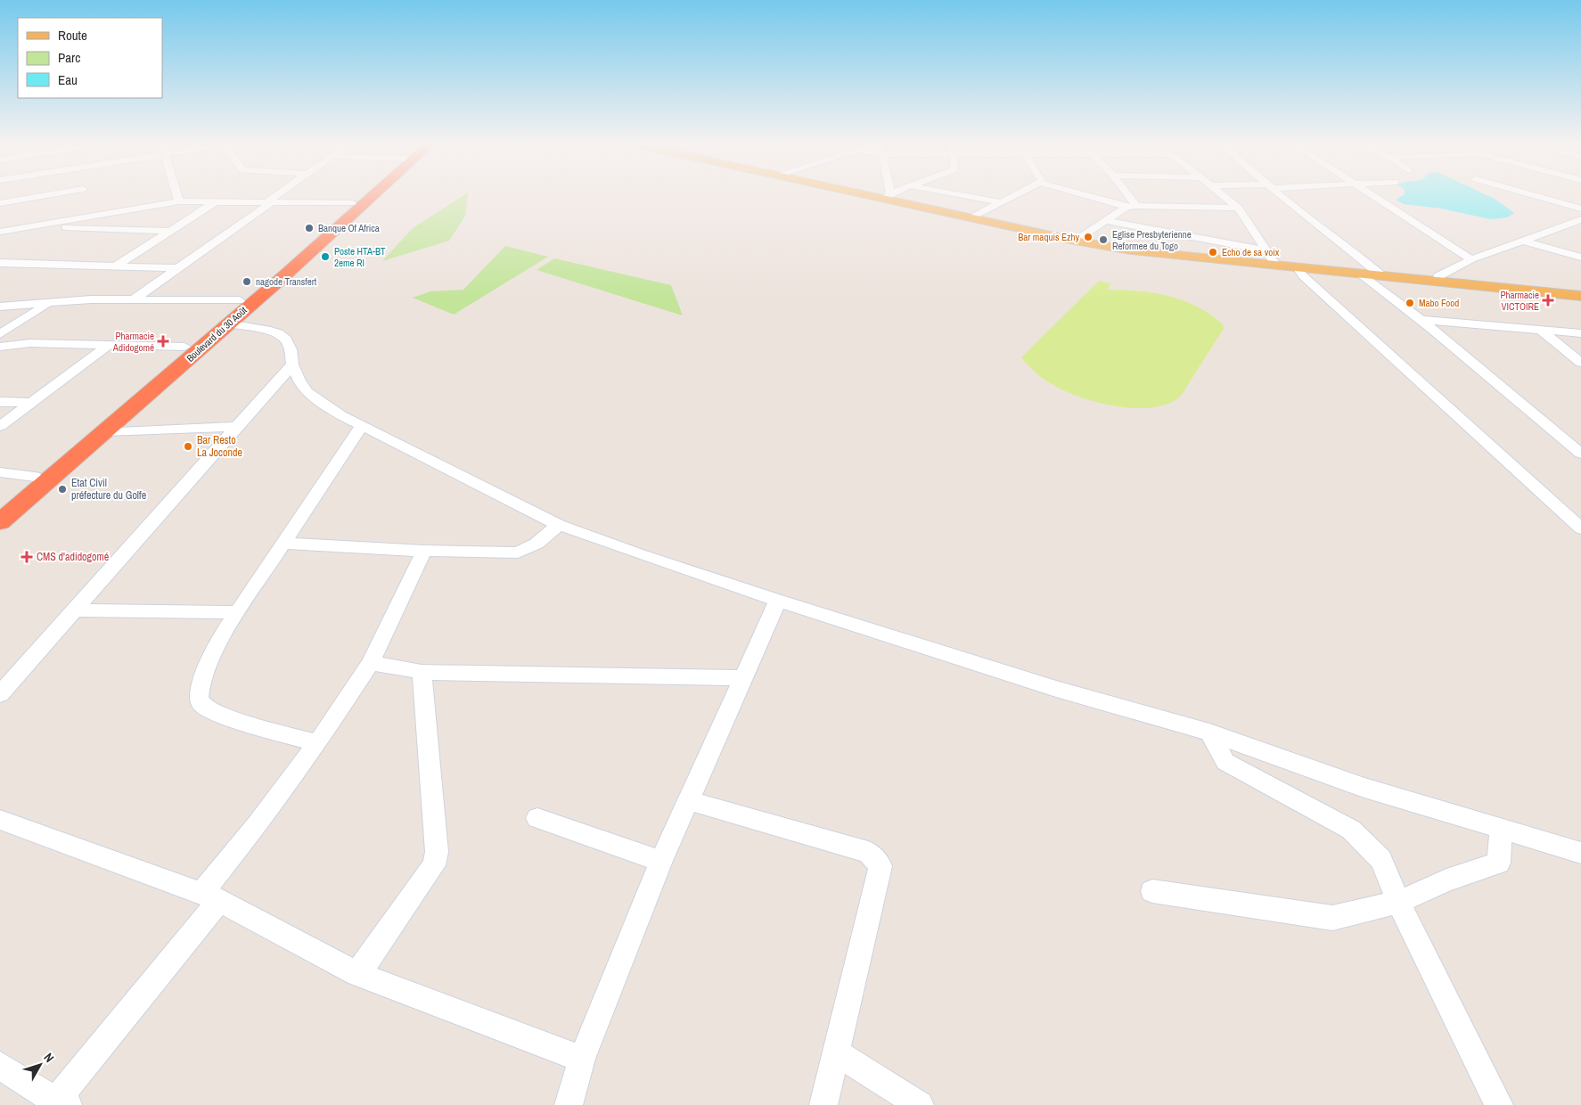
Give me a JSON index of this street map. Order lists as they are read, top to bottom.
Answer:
{
  "streets": {
    "highway": ["Boulevard du 30 Août"]
  },
  "places": {
    "other": [
      "Banque Of Africa",
      "Bar maquis Ezhy",
      "Eglise Presbyterienne Reformee du Togo",
      "Echo de sa voix",
      "Poste HTA-BT 2eme RI",
      "nagode Transfert",
      "Mabo Food",
      "Bar Resto La Joconde",
      "Etat Civil préfecture du Golfe"
    ],
    "health": ["Pharmacie VICTOIRE", "Pharmacie Adidogomé", "CMS d'adidogomé"]
  },
  "legend": ["Route", "Parc", "Eau"],
  "north": "top right"
}
